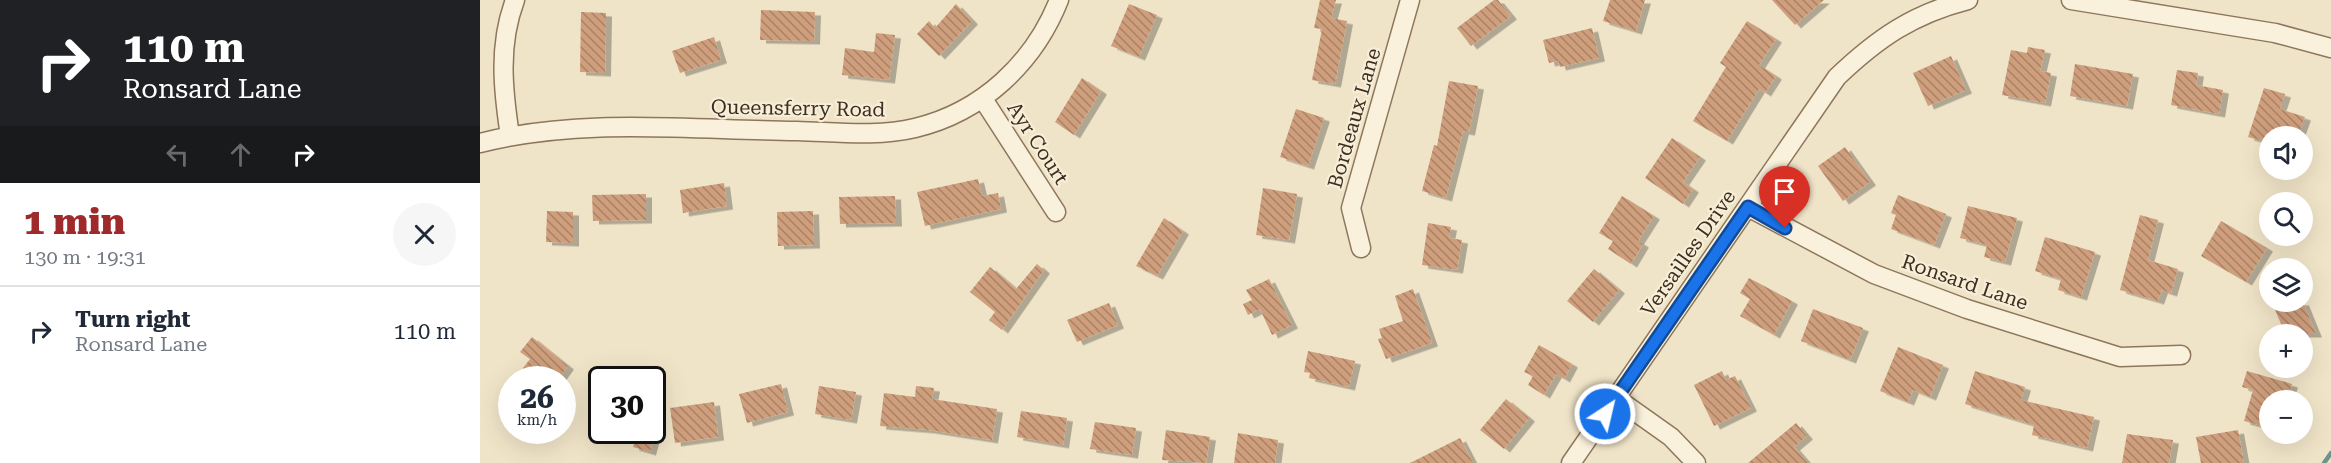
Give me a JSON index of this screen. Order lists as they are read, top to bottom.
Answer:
{
  "streets": {
    "street": [
      "Queensferry Road",
      "Bordeaux Lane",
      "Ayr Court",
      "Versailles Drive",
      "Ronsard Lane"
    ]
  },
  "crossings": [
    ["Queensferry Road", "Ayr Court"],
    ["Versailles Drive", "Ronsard Lane"]
  ],
  "page": {
    "turn": ["110 m", "Ronsard Lane"],
    "map_buttons": ["+", "−"],
    "heading": ["1 min", "130 m · 19:31"],
    "list": [
      {
        "name": "Turn right",
        "note": "Ronsard Lane",
        "value": "110 m"
      }
    ],
    "speed": "26 km/h",
    "limit": "30"
  }
}
